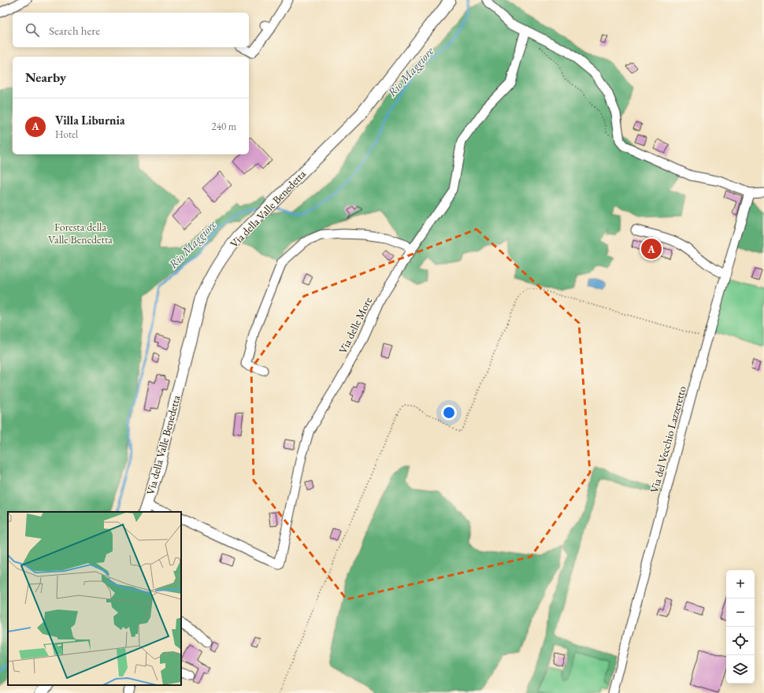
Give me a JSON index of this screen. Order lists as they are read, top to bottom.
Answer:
{
  "streets": {
    "main road": ["Via della Valle Benedetta"],
    "street": ["Via delle More", "Via del Vecchio Lazzeretto"]
  },
  "water": ["Rio Maggiore"],
  "parks": ["Foresta della Valle Benedetta"],
  "page": {
    "search": "Search here",
    "heading": "Nearby",
    "list": [
      {
        "mark": "A",
        "name": "Villa Liburnia",
        "note": "Hotel",
        "value": "240 m"
      }
    ],
    "pins": "A",
    "map_buttons": ["+", "−"]
  }
}
